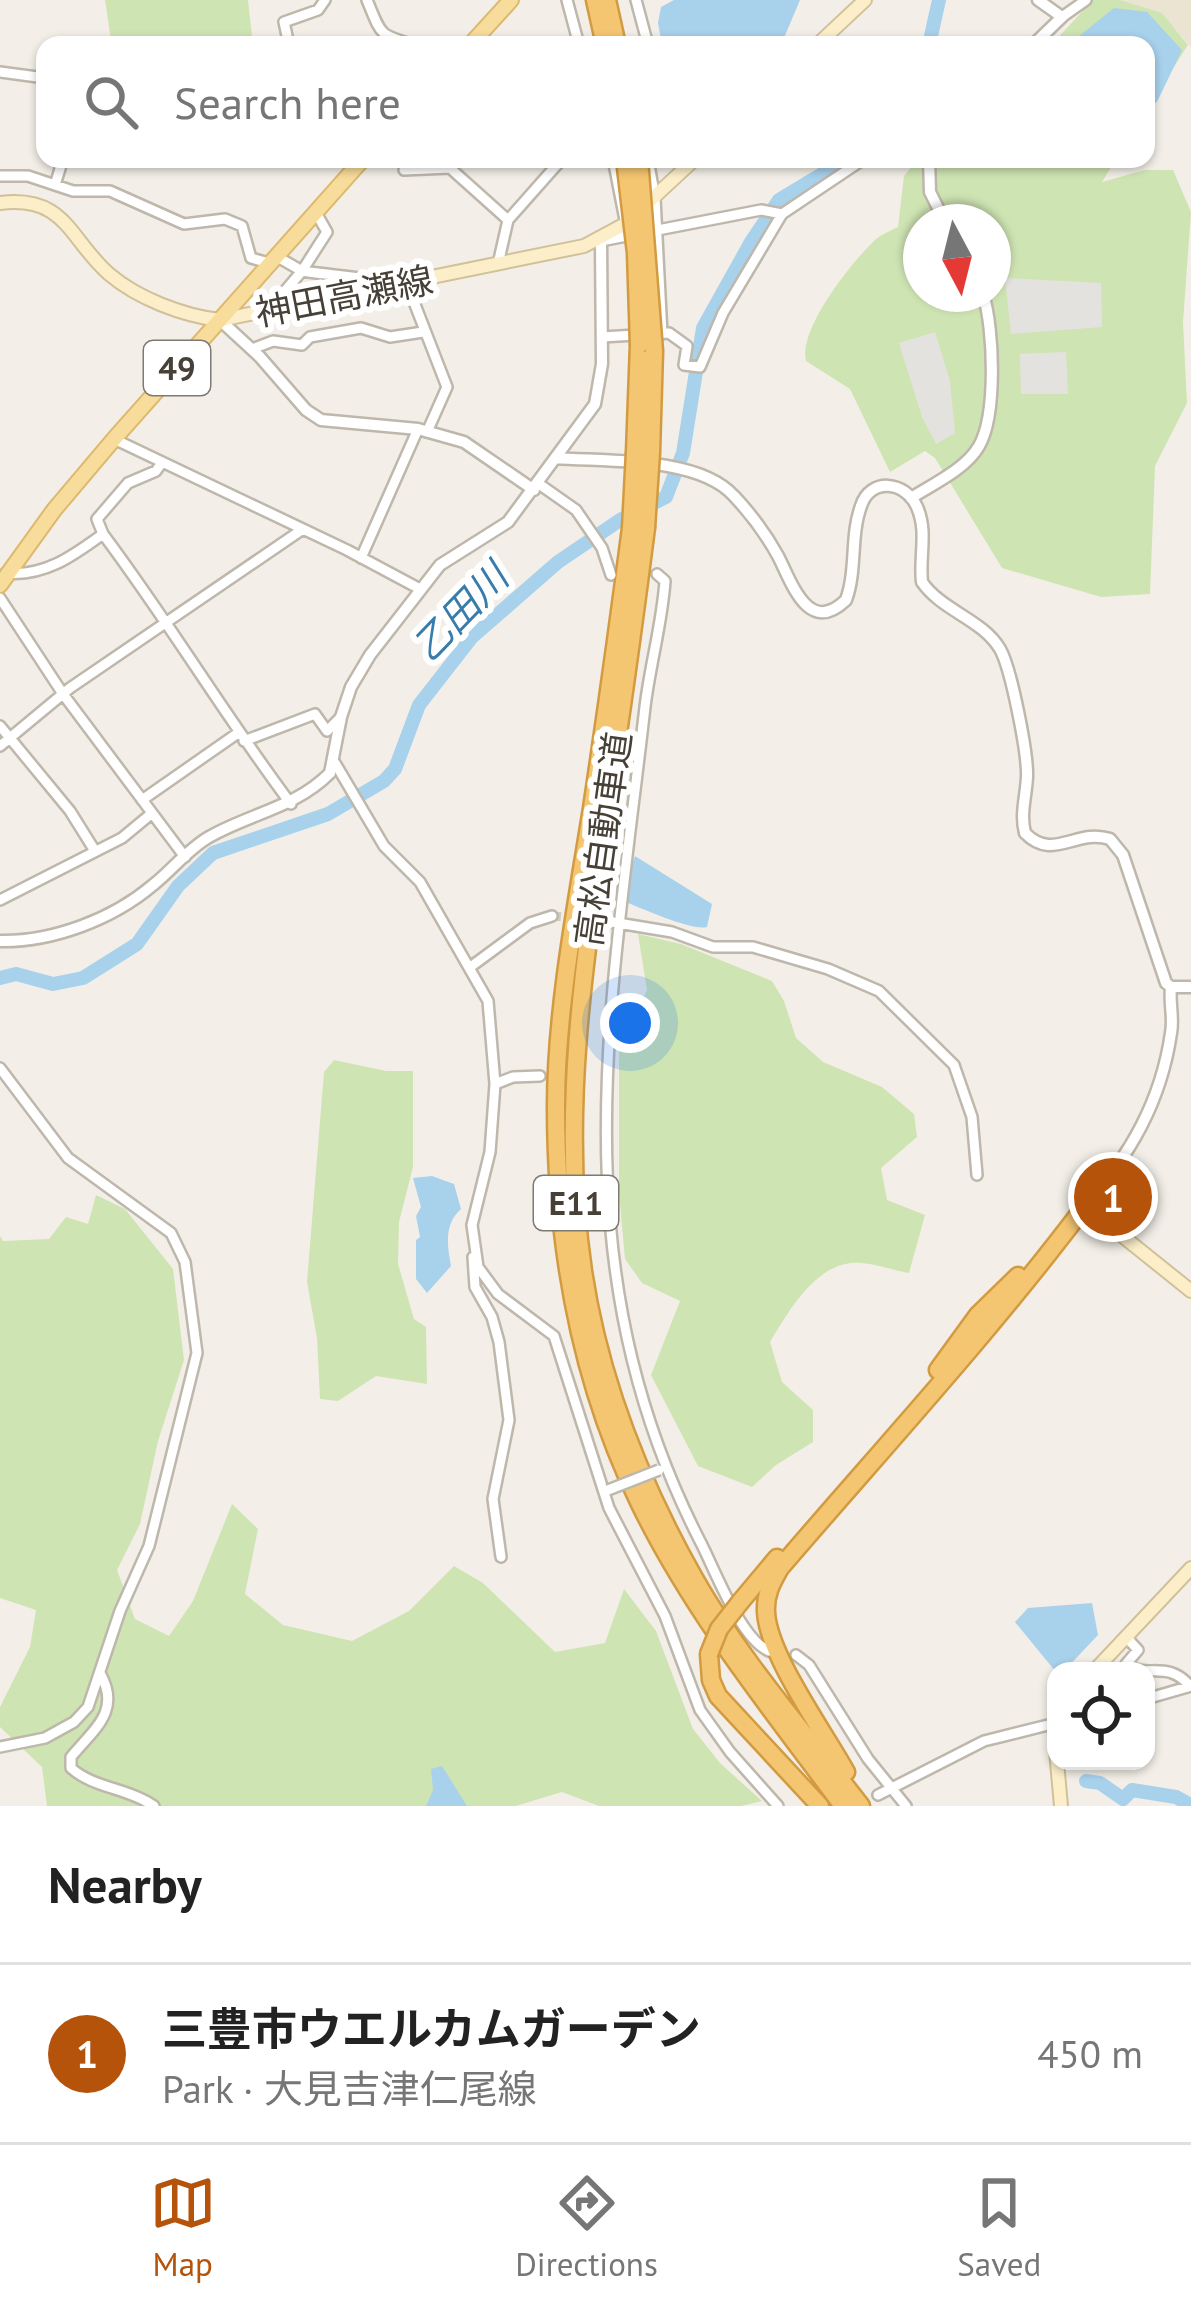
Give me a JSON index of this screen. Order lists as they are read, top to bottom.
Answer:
{
  "streets": {
    "highway": ["高松自動車道", "E11"],
    "main road": ["神田高瀬線", "49"]
  },
  "crossings": [
    ["神田高瀬線", "49"]
  ],
  "water": ["乙田川"],
  "north": "bottom",
  "page": {
    "search": "Search here",
    "pins": "1",
    "heading": "Nearby",
    "list": [
      {
        "mark": "1",
        "name": "三豊市ウエルカムガーデン",
        "note": "Park · 大見吉津仁尾線",
        "value": "450 m"
      }
    ],
    "nav": ["Map", "Directions", "Saved"]
  }
}
